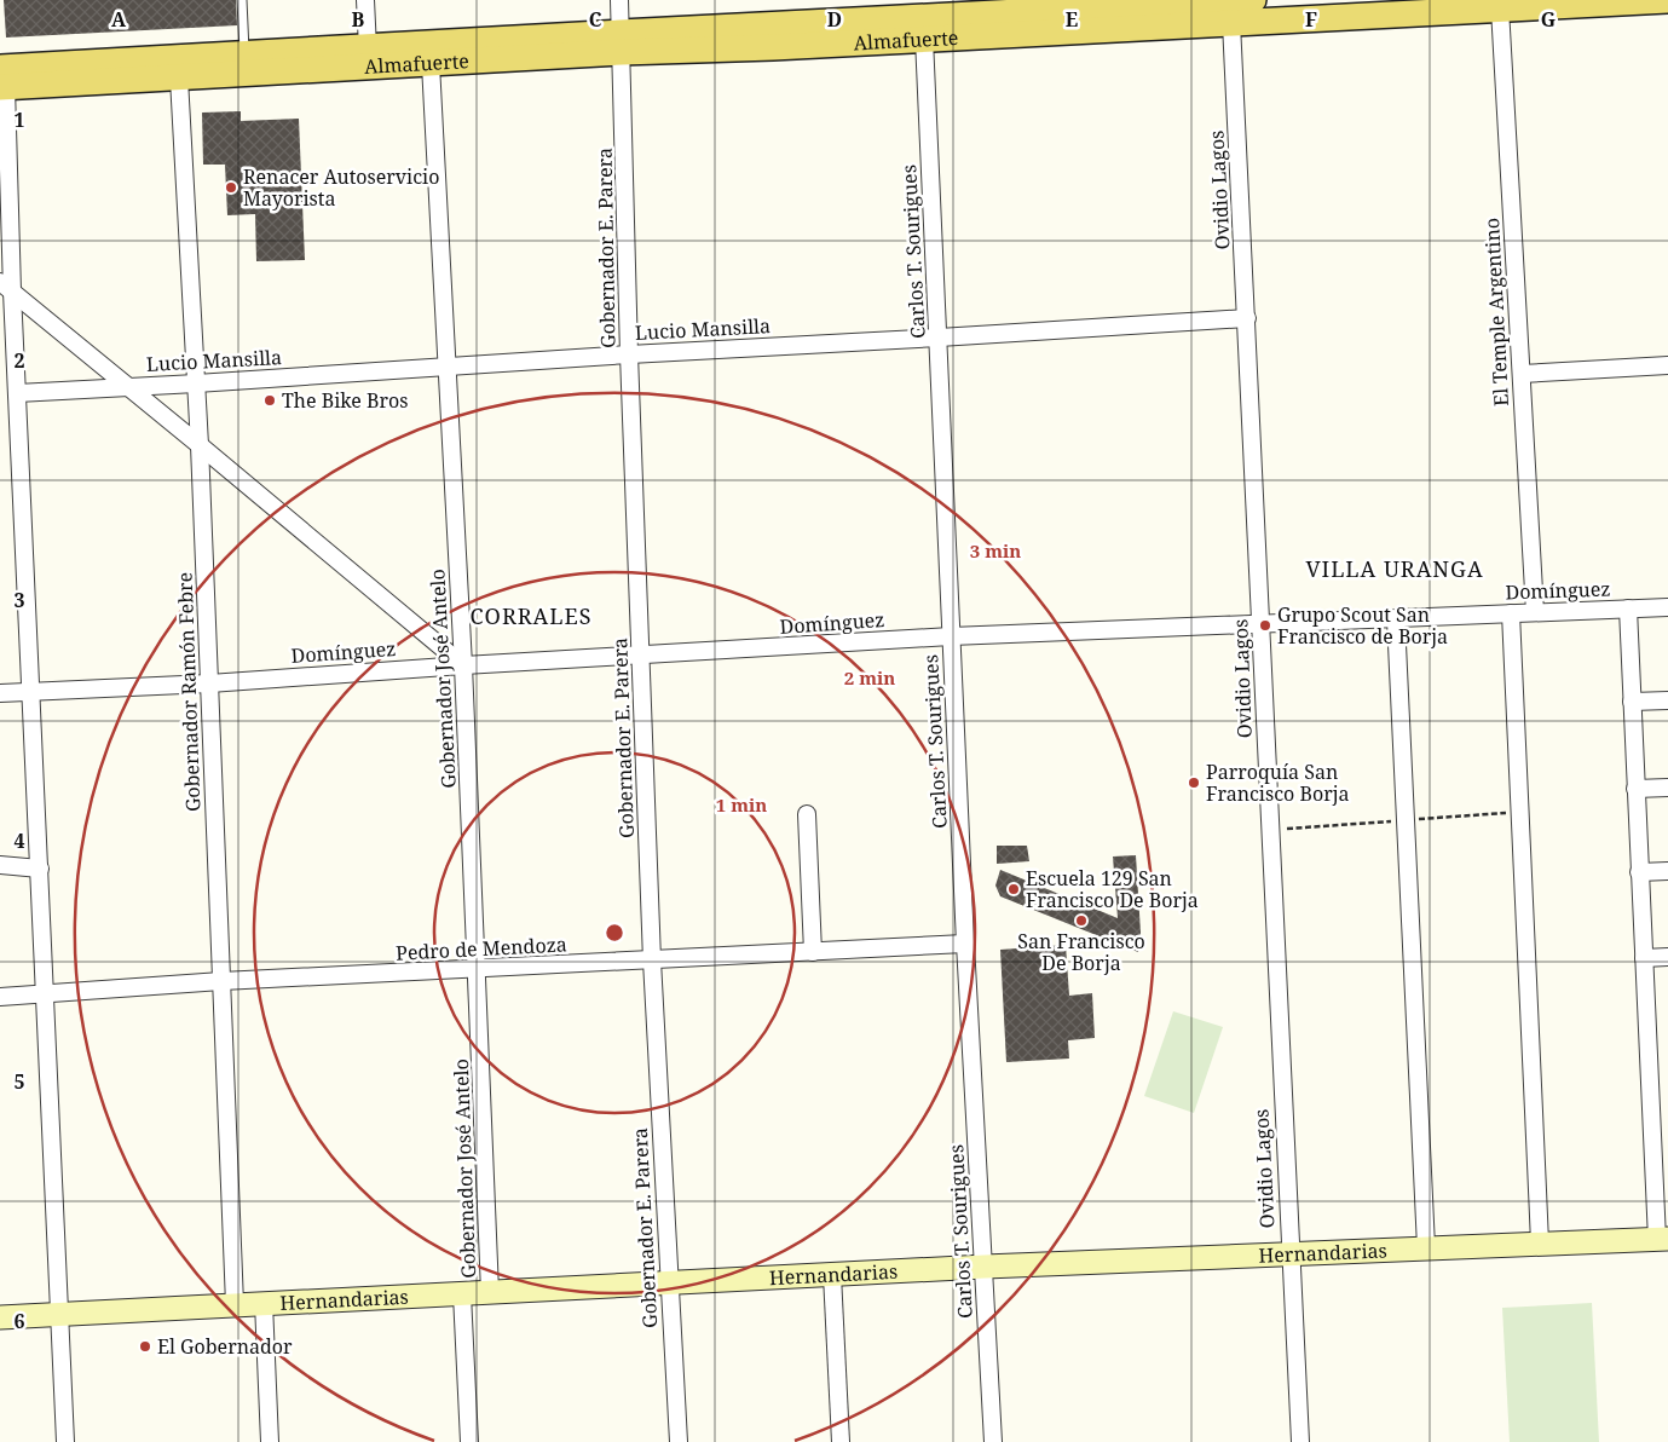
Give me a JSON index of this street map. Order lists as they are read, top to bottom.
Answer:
{
  "streets": {
    "main road": ["Almafuerte"],
    "street": [
      "Ovidio Lagos",
      "Gobernador E. Parera",
      "Carlos T. Sourigues",
      "El Temple Argentino",
      "Lucio Mansilla",
      "Domínguez",
      "Gobernador José Antelo",
      "Gobernador Ramón Febre",
      "Pedro de Mendoza",
      "Hernandarias"
    ]
  },
  "crossings": [
    ["Almafuerte", "Ovidio Lagos"],
    ["Almafuerte", "Gobernador E. Parera"],
    ["Almafuerte", "Carlos T. Sourigues"],
    ["Almafuerte", "El Temple Argentino"],
    ["Almafuerte", "Gobernador José Antelo"],
    ["Almafuerte", "Gobernador Ramón Febre"],
    ["Ovidio Lagos", "Lucio Mansilla"],
    ["Ovidio Lagos", "Domínguez"],
    ["Ovidio Lagos", "Hernandarias"],
    ["Gobernador E. Parera", "Lucio Mansilla"],
    ["Gobernador E. Parera", "Domínguez"],
    ["Gobernador E. Parera", "Pedro de Mendoza"],
    ["Gobernador E. Parera", "Hernandarias"],
    ["Carlos T. Sourigues", "Lucio Mansilla"],
    ["Carlos T. Sourigues", "Domínguez"],
    ["Carlos T. Sourigues", "Pedro de Mendoza"],
    ["Carlos T. Sourigues", "Hernandarias"],
    ["El Temple Argentino", "Domínguez"],
    ["Lucio Mansilla", "Gobernador José Antelo"],
    ["Lucio Mansilla", "Gobernador Ramón Febre"],
    ["Domínguez", "Gobernador José Antelo"],
    ["Domínguez", "Gobernador Ramón Febre"],
    ["Gobernador José Antelo", "Pedro de Mendoza"],
    ["Gobernador José Antelo", "Hernandarias"],
    ["Gobernador Ramón Febre", "Pedro de Mendoza"],
    ["Gobernador Ramón Febre", "Hernandarias"]
  ],
  "districts": ["VILLA URANGA", "CORRALES"],
  "places": [
    "Renacer Autoservicio Mayorista",
    "The Bike Bros",
    "Grupo Scout San Francisco de Borja",
    "Parroquía San Francisco Borja",
    "Escuela 129 San Francisco De Borja",
    "San Francisco De Borja",
    "El Gobernador"
  ],
  "grid": {
    "columns": [
      "A",
      "B",
      "C",
      "D",
      "E",
      "F",
      "G"
    ],
    "rows": [
      "1",
      "2",
      "3",
      "4",
      "5",
      "6"
    ]
  },
  "rings": ["3 min", "2 min", "1 min"]
}
